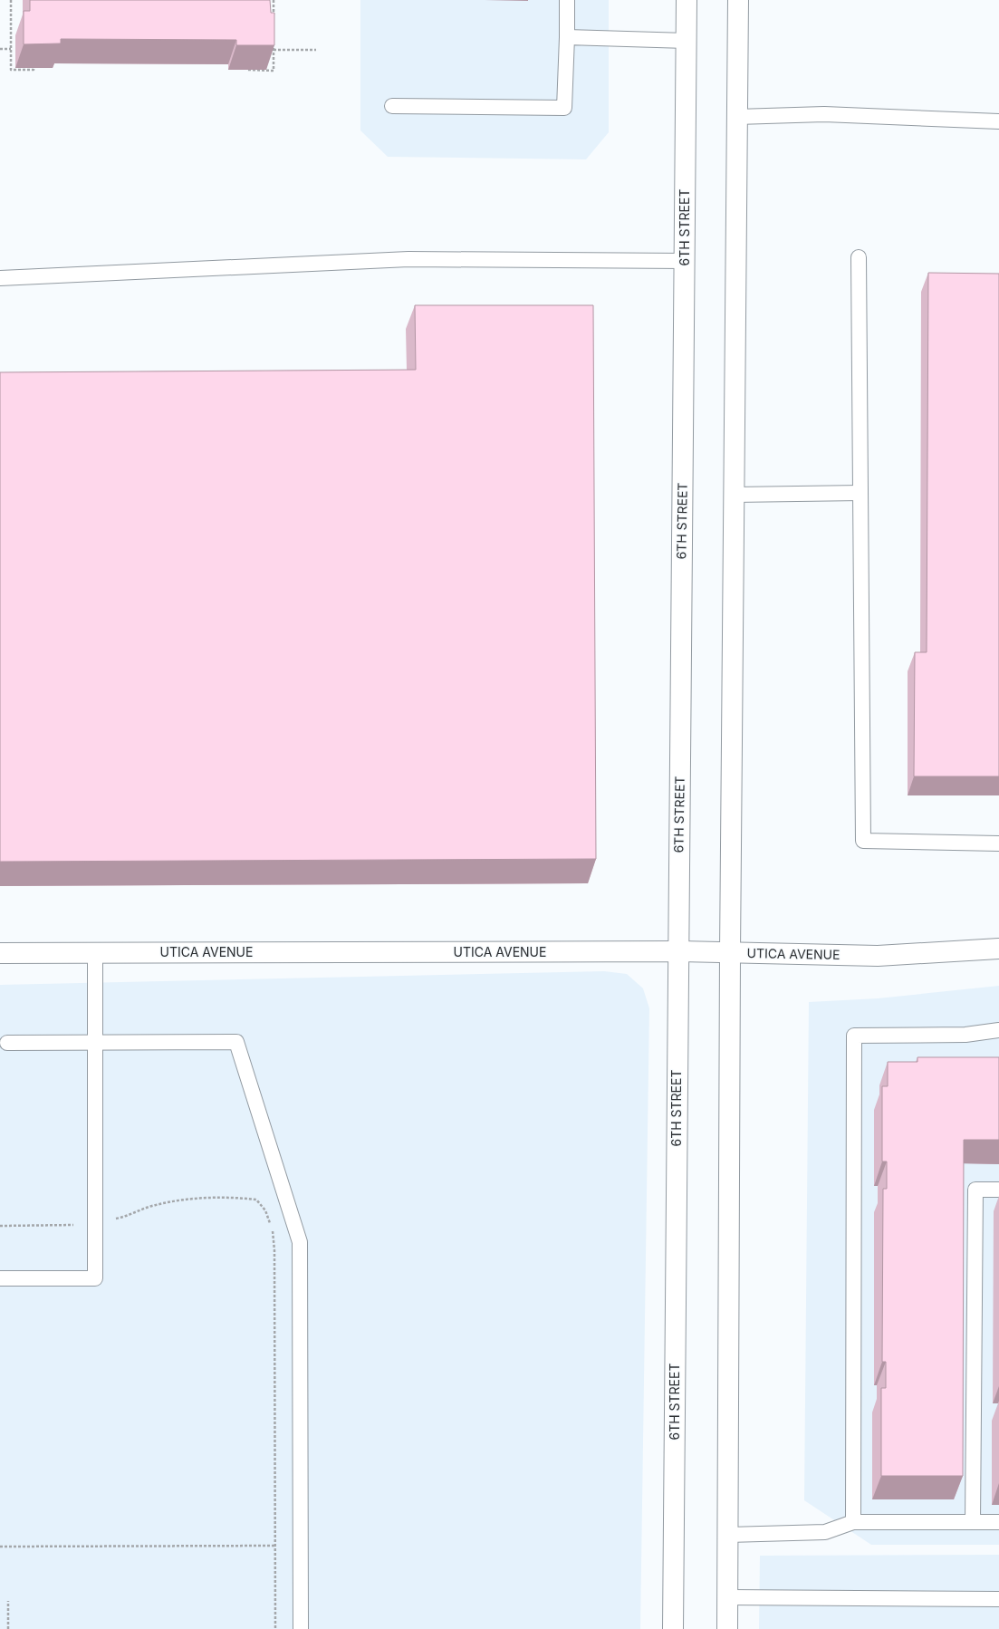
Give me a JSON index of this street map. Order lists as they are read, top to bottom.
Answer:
{
  "streets": {
    "main road": ["6TH STREET", "UTICA AVENUE"]
  },
  "crossings": [
    ["6TH STREET", "UTICA AVENUE"]
  ]
}
